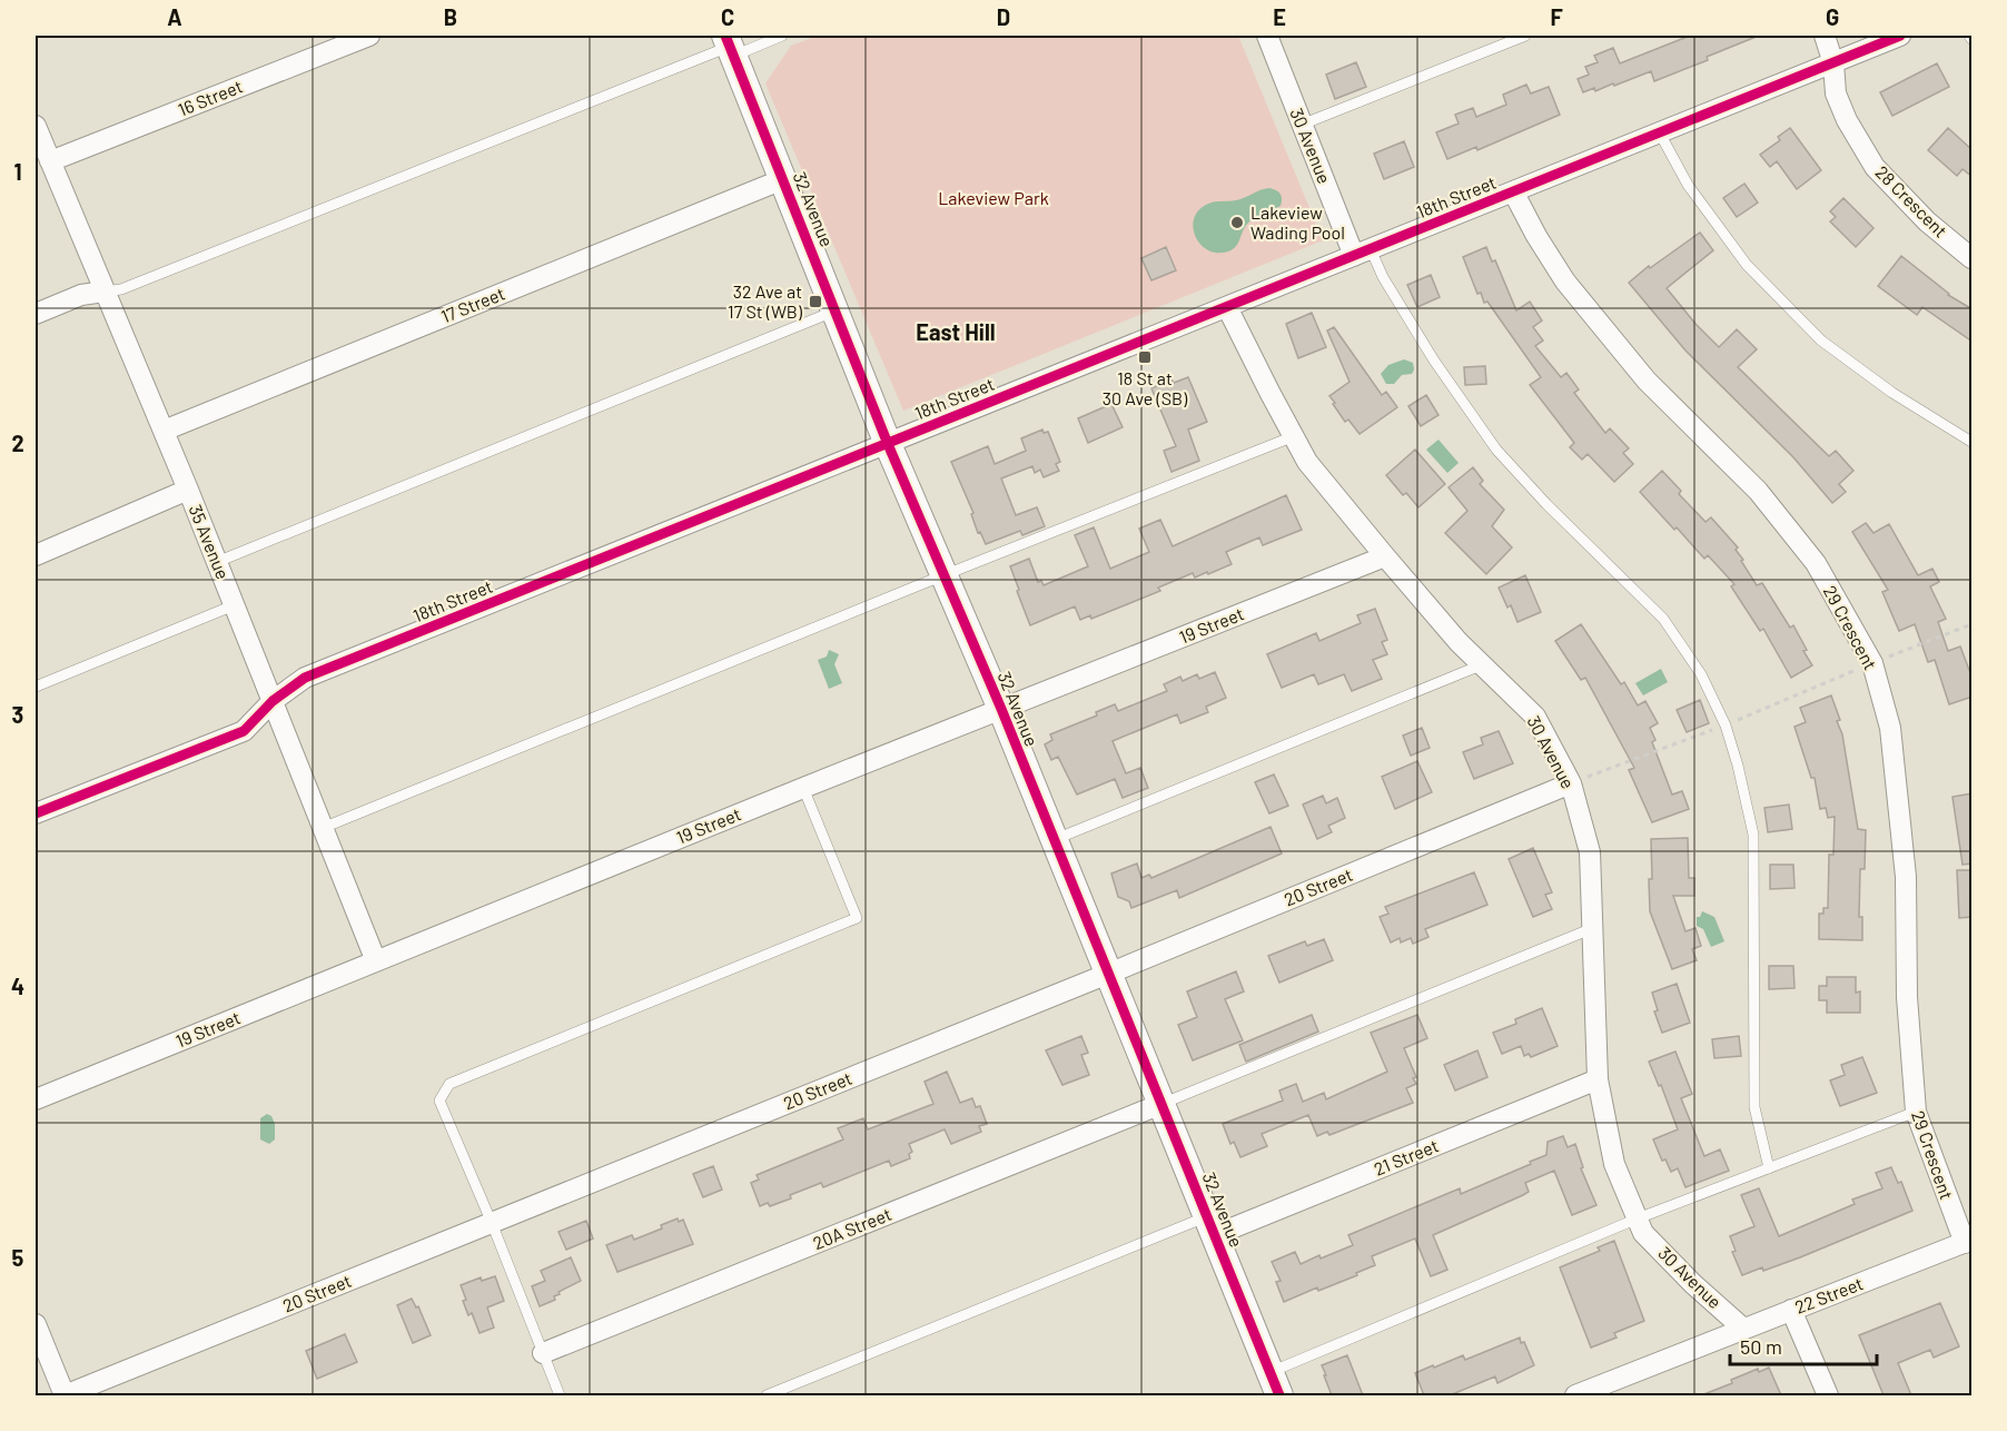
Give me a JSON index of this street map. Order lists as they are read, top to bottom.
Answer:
{
  "streets": {
    "street": [
      "16 Street",
      "30 Avenue",
      "18th Street",
      "28 Crescent",
      "32 Avenue",
      "17 Street",
      "35 Avenue",
      "19 Street",
      "29 Crescent",
      "20 Street",
      "21 Street",
      "20A Street",
      "22 Street"
    ]
  },
  "crossings": [
    ["16 Street", "35 Avenue"],
    ["30 Avenue", "18th Street"],
    ["30 Avenue", "19 Street"],
    ["30 Avenue", "20 Street"],
    ["30 Avenue", "21 Street"],
    ["30 Avenue", "22 Street"],
    ["18th Street", "28 Crescent"],
    ["18th Street", "32 Avenue"],
    ["18th Street", "35 Avenue"],
    ["18th Street", "29 Crescent"],
    ["32 Avenue", "17 Street"],
    ["32 Avenue", "19 Street"],
    ["32 Avenue", "20 Street"],
    ["32 Avenue", "21 Street"],
    ["32 Avenue", "20A Street"],
    ["17 Street", "35 Avenue"],
    ["35 Avenue", "19 Street"],
    ["29 Crescent", "22 Street"]
  ],
  "districts": ["East Hill"],
  "parks": ["Lakeview Park"],
  "places": {
    "other": ["Lakeview Wading Pool"],
    "transit": ["32 Ave at 17 St (WB)", "18 St at 30 Ave (SB)"]
  },
  "scale_bar": "50 m",
  "grid": {
    "columns": [
      "A",
      "B",
      "C",
      "D",
      "E",
      "F",
      "G"
    ],
    "rows": [
      "1",
      "2",
      "3",
      "4",
      "5"
    ]
  }
}
